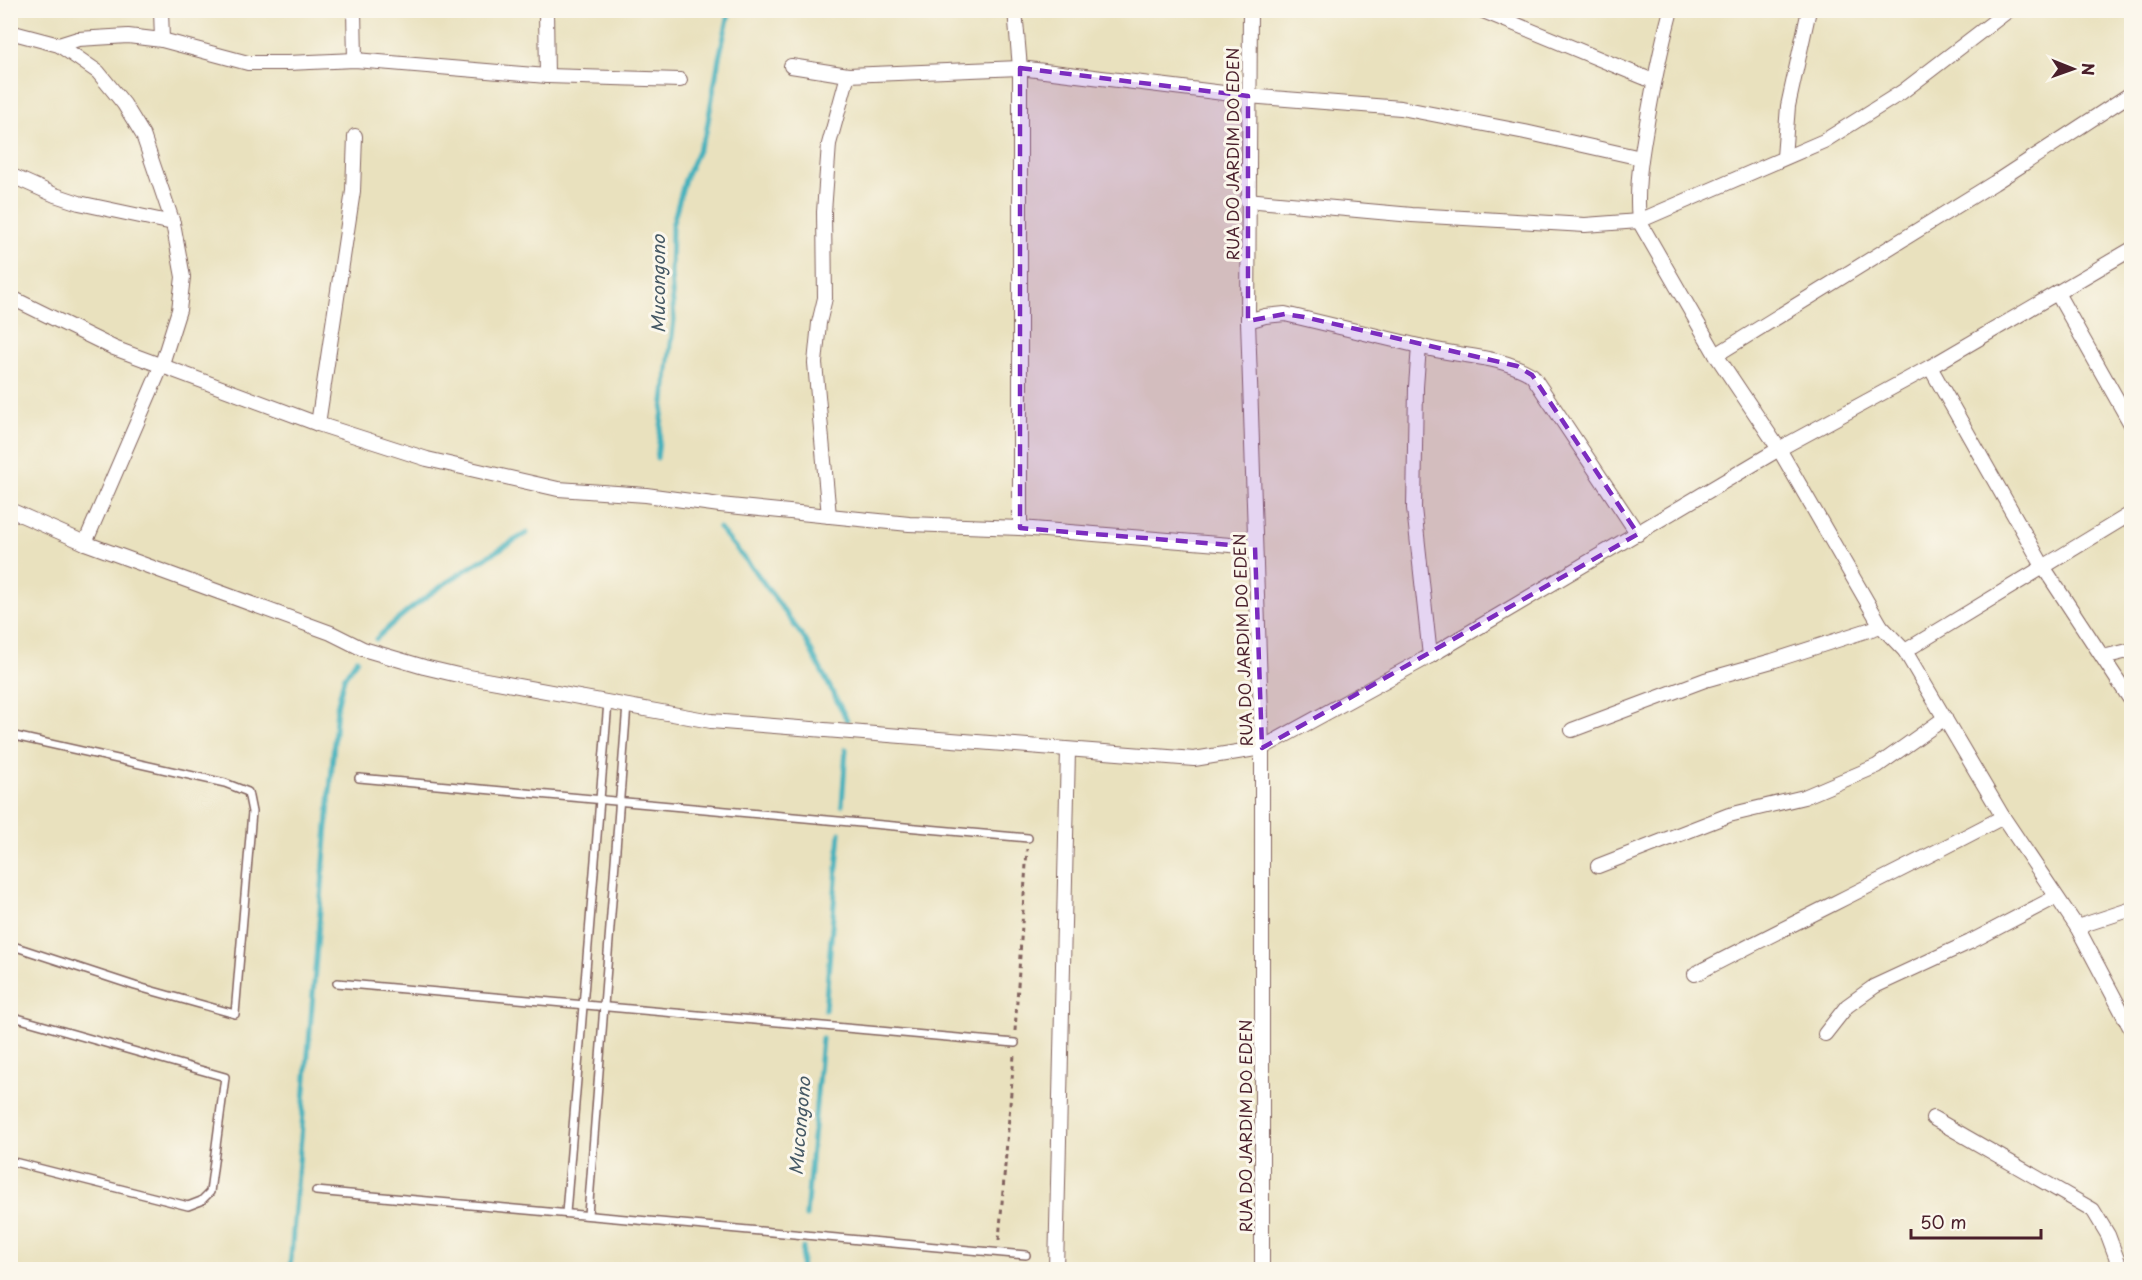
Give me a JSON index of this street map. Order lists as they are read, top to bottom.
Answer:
{
  "streets": {
    "street": ["RUA DO JARDIM DO EDEN"]
  },
  "water": ["Mucongono"],
  "scale_bar": "50 m",
  "north": "right"
}
